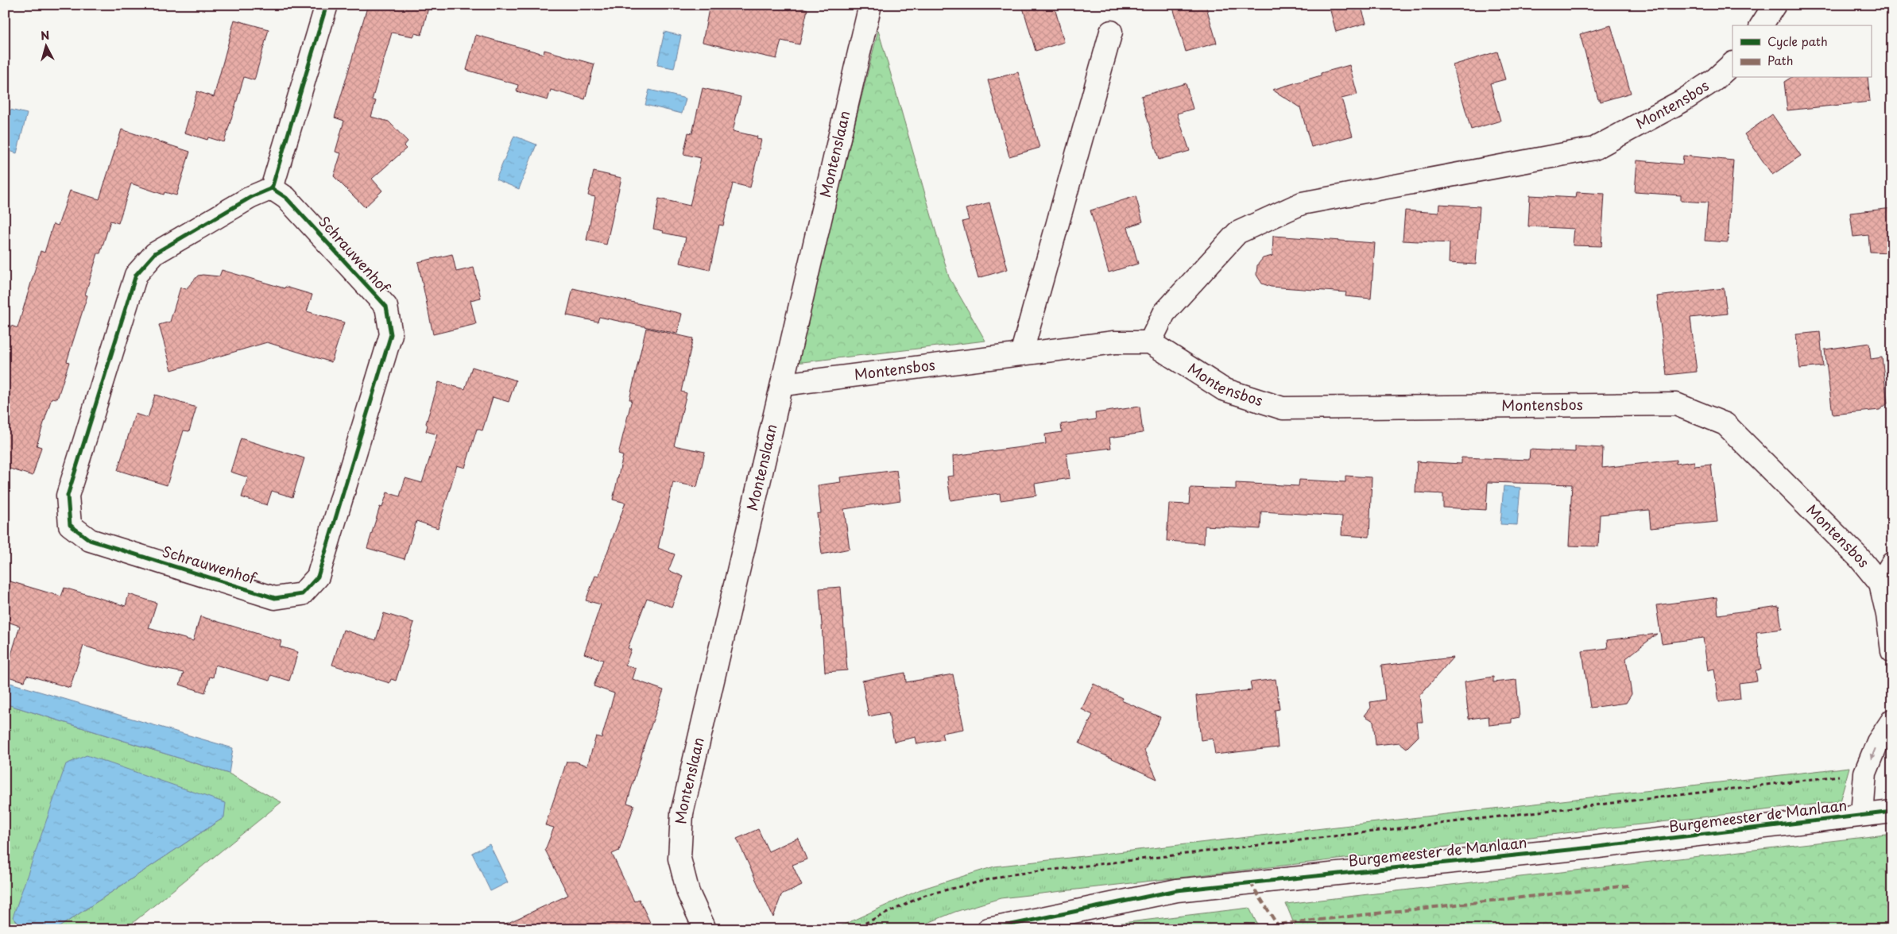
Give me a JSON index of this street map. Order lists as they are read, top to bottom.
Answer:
{
  "streets": {
    "street": [
      "Montensbos",
      "Montenslaan",
      "Schrauwenhof",
      "Burgemeester de Manlaan"
    ]
  },
  "crossings": [
    ["Montensbos", "Montenslaan"]
  ],
  "legend": ["Cycle path", "Path"],
  "north": "top"
}
